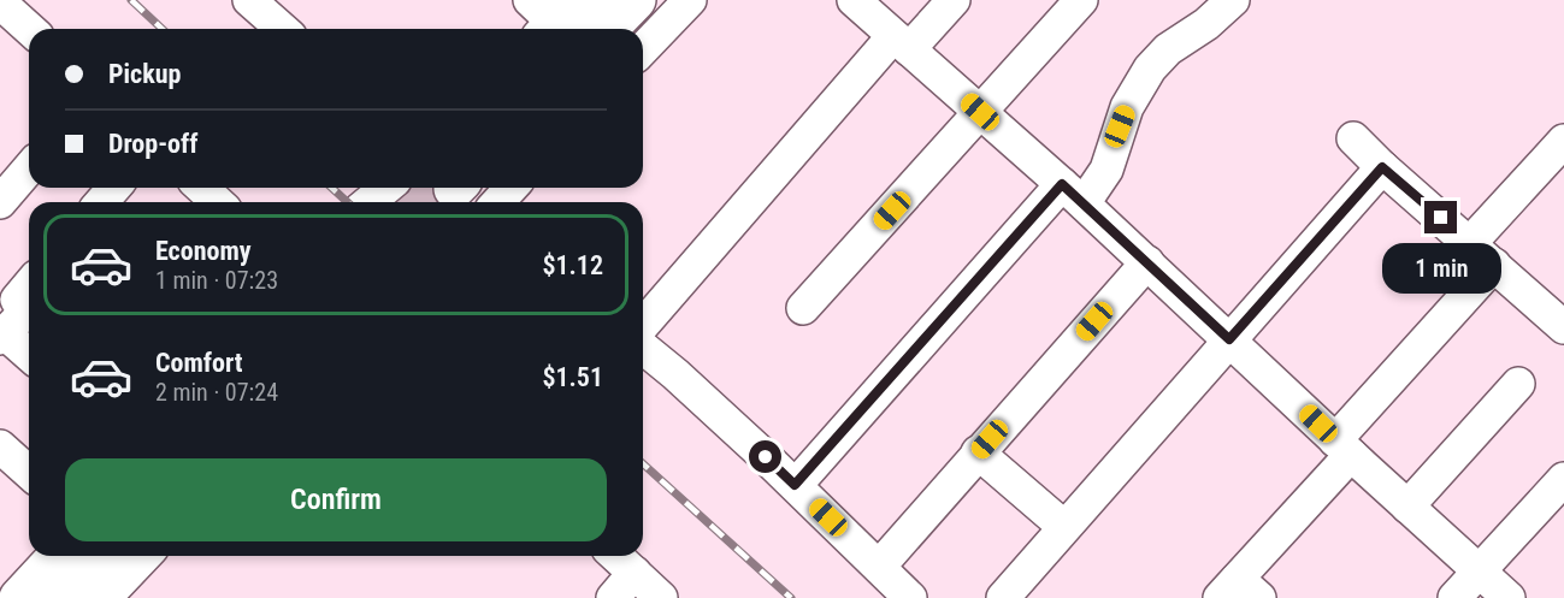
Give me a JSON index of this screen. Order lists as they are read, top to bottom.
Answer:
{
  "page": {
    "banner": ["Pickup", "Drop-off"],
    "list": [
      {
        "name": "Economy",
        "note": "1 min · 07:23",
        "value": "$1.12"
      },
      {
        "name": "Comfort",
        "note": "2 min · 07:24",
        "value": "$1.51"
      }
    ],
    "bubble": "1 min",
    "buttons": "Confirm"
  }
}
